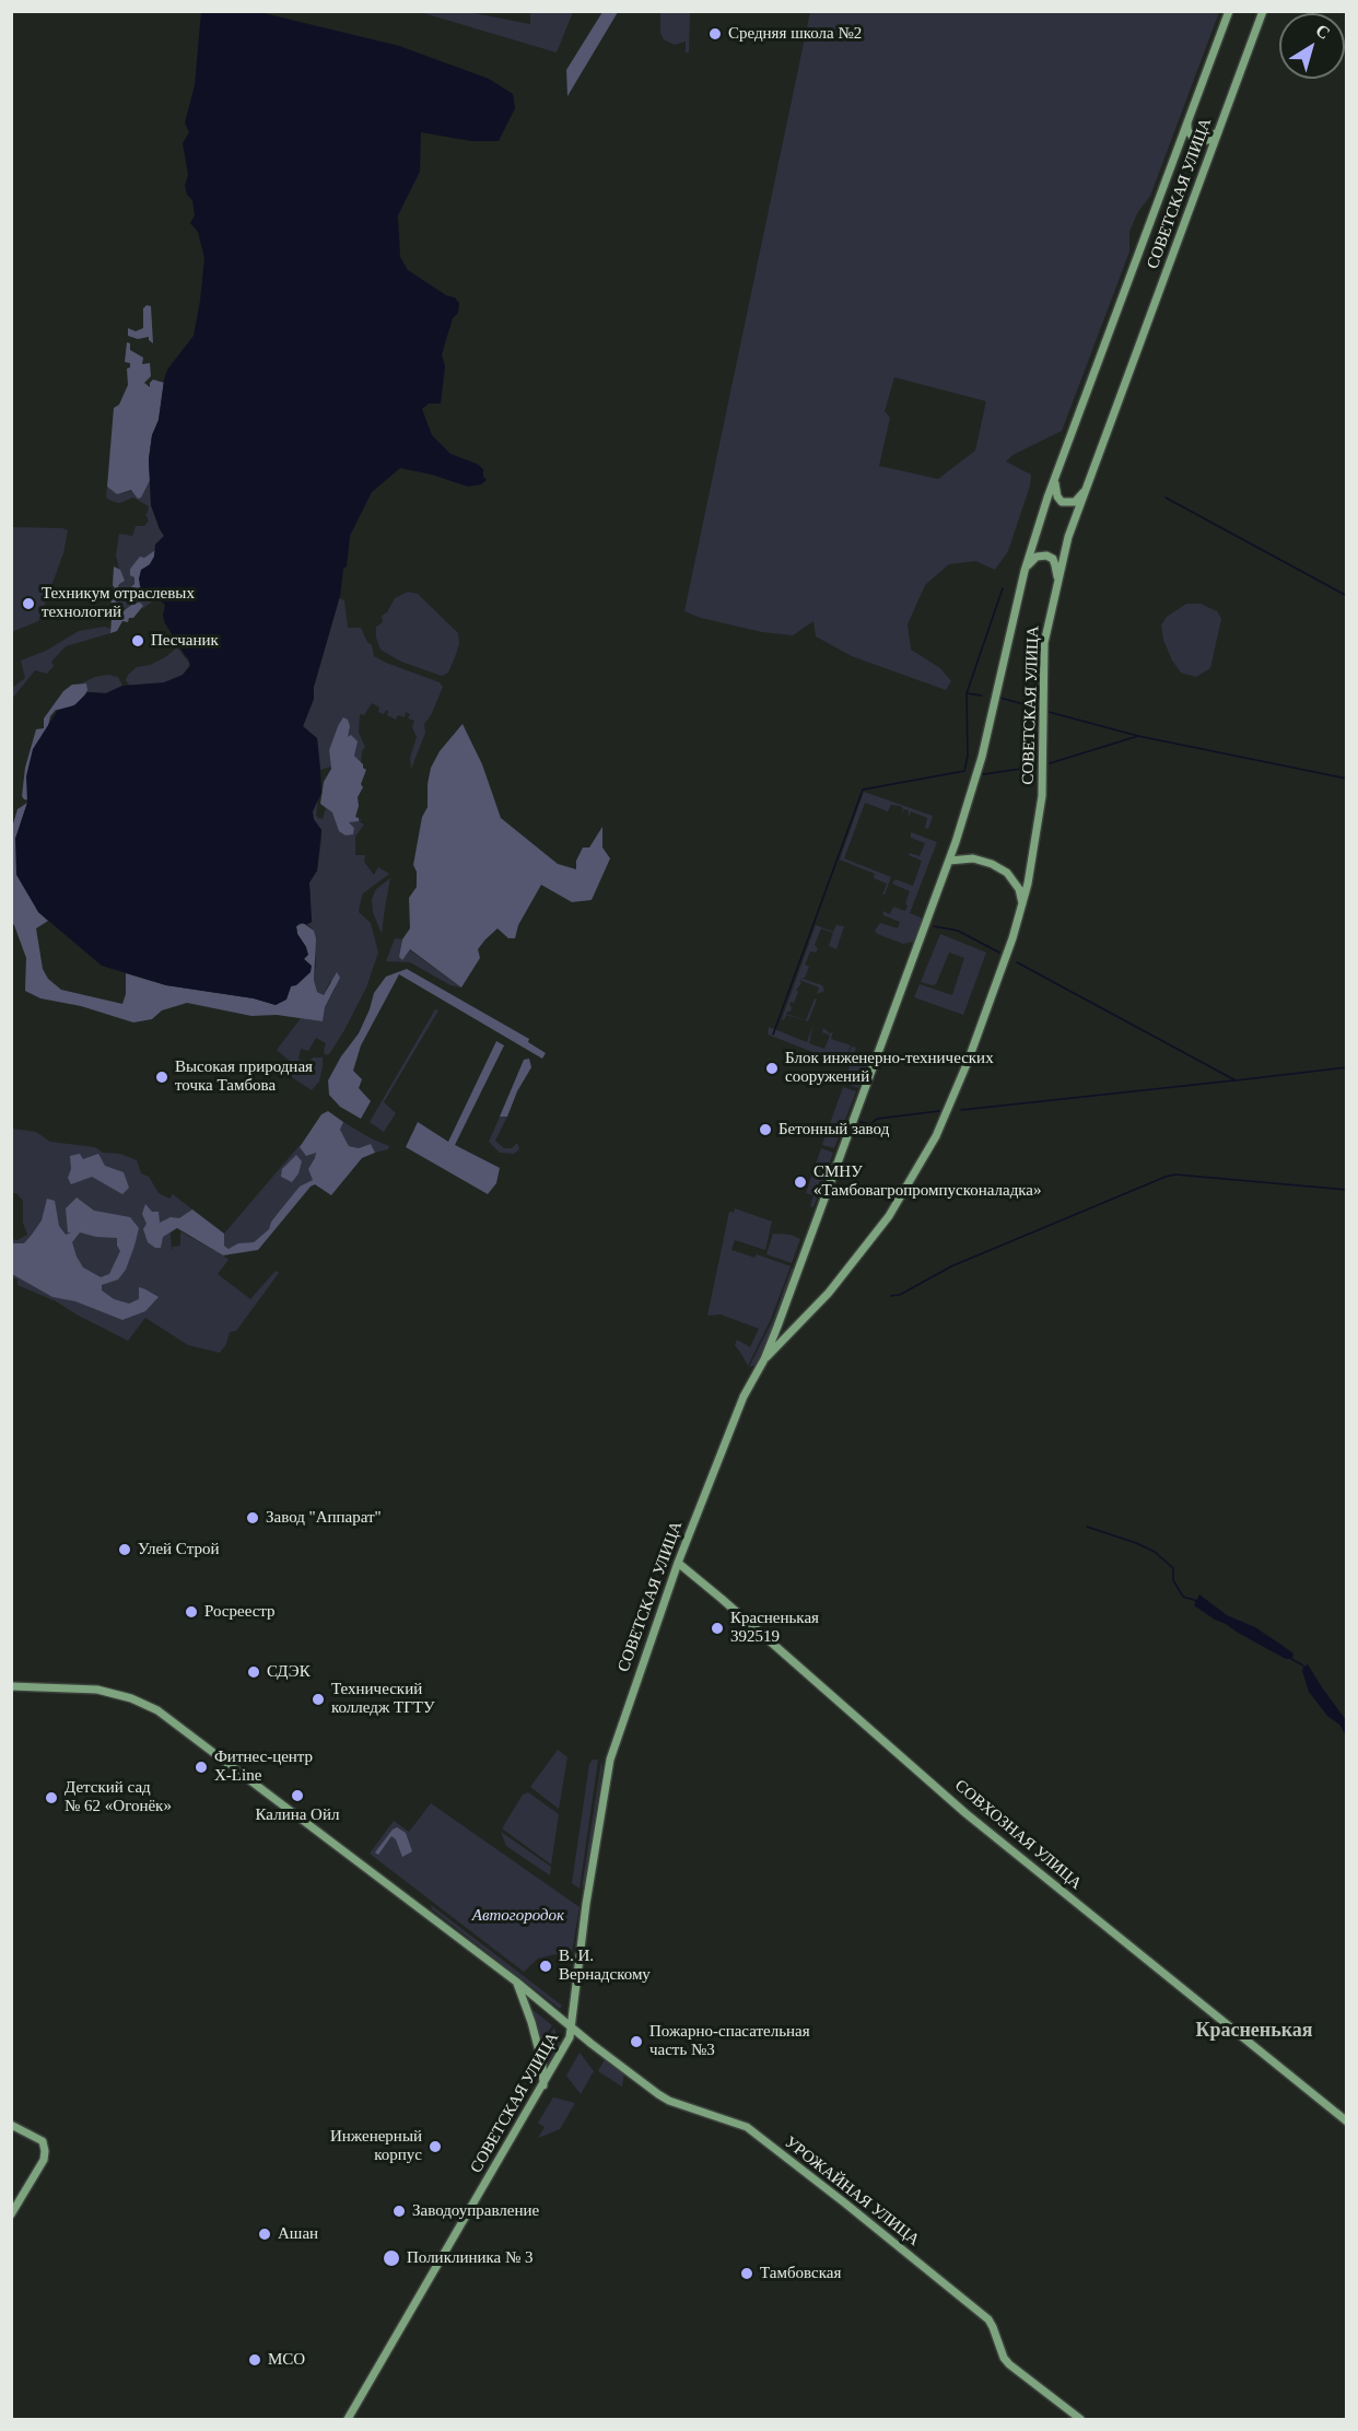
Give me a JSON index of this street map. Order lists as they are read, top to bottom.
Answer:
{
  "streets": {
    "main road": ["СОВЕТСКАЯ УЛИЦА", "СОВХОЗНАЯ УЛИЦА", "УРОЖАЙНАЯ УЛИЦА"]
  },
  "crossings": [
    ["СОВЕТСКАЯ УЛИЦА", "СОВХОЗНАЯ УЛИЦА"],
    ["СОВЕТСКАЯ УЛИЦА", "УРОЖАЙНАЯ УЛИЦА"]
  ],
  "districts": ["Красненькая"],
  "parks": ["Автогородок"],
  "places": [
    "Средняя школа №2",
    "Техникум отраслевых технологий",
    "Песчаник",
    "Блок инженерно-технических сооружений",
    "Высокая природная точка Тамбова",
    "Бетонный завод",
    "СМНУ «Тамбовагропромпусконаладка»",
    "Завод \"Аппарат\"",
    "Улей Строй",
    "Росреестр",
    "Красненькая 392519",
    "СДЭК",
    "Технический колледж ТГТУ",
    "Фитнес-центр X-Line",
    "Калина Ойл",
    "Детский сад № 62 «Огонёк»",
    "В. И. Вернадскому",
    "Пожарно-спасательная часть №3",
    "Инженерный корпус",
    "Заводоуправление",
    "Ашан",
    "Поликлиника № 3",
    "Тамбовская",
    "МСО"
  ],
  "north": "top right"
}
